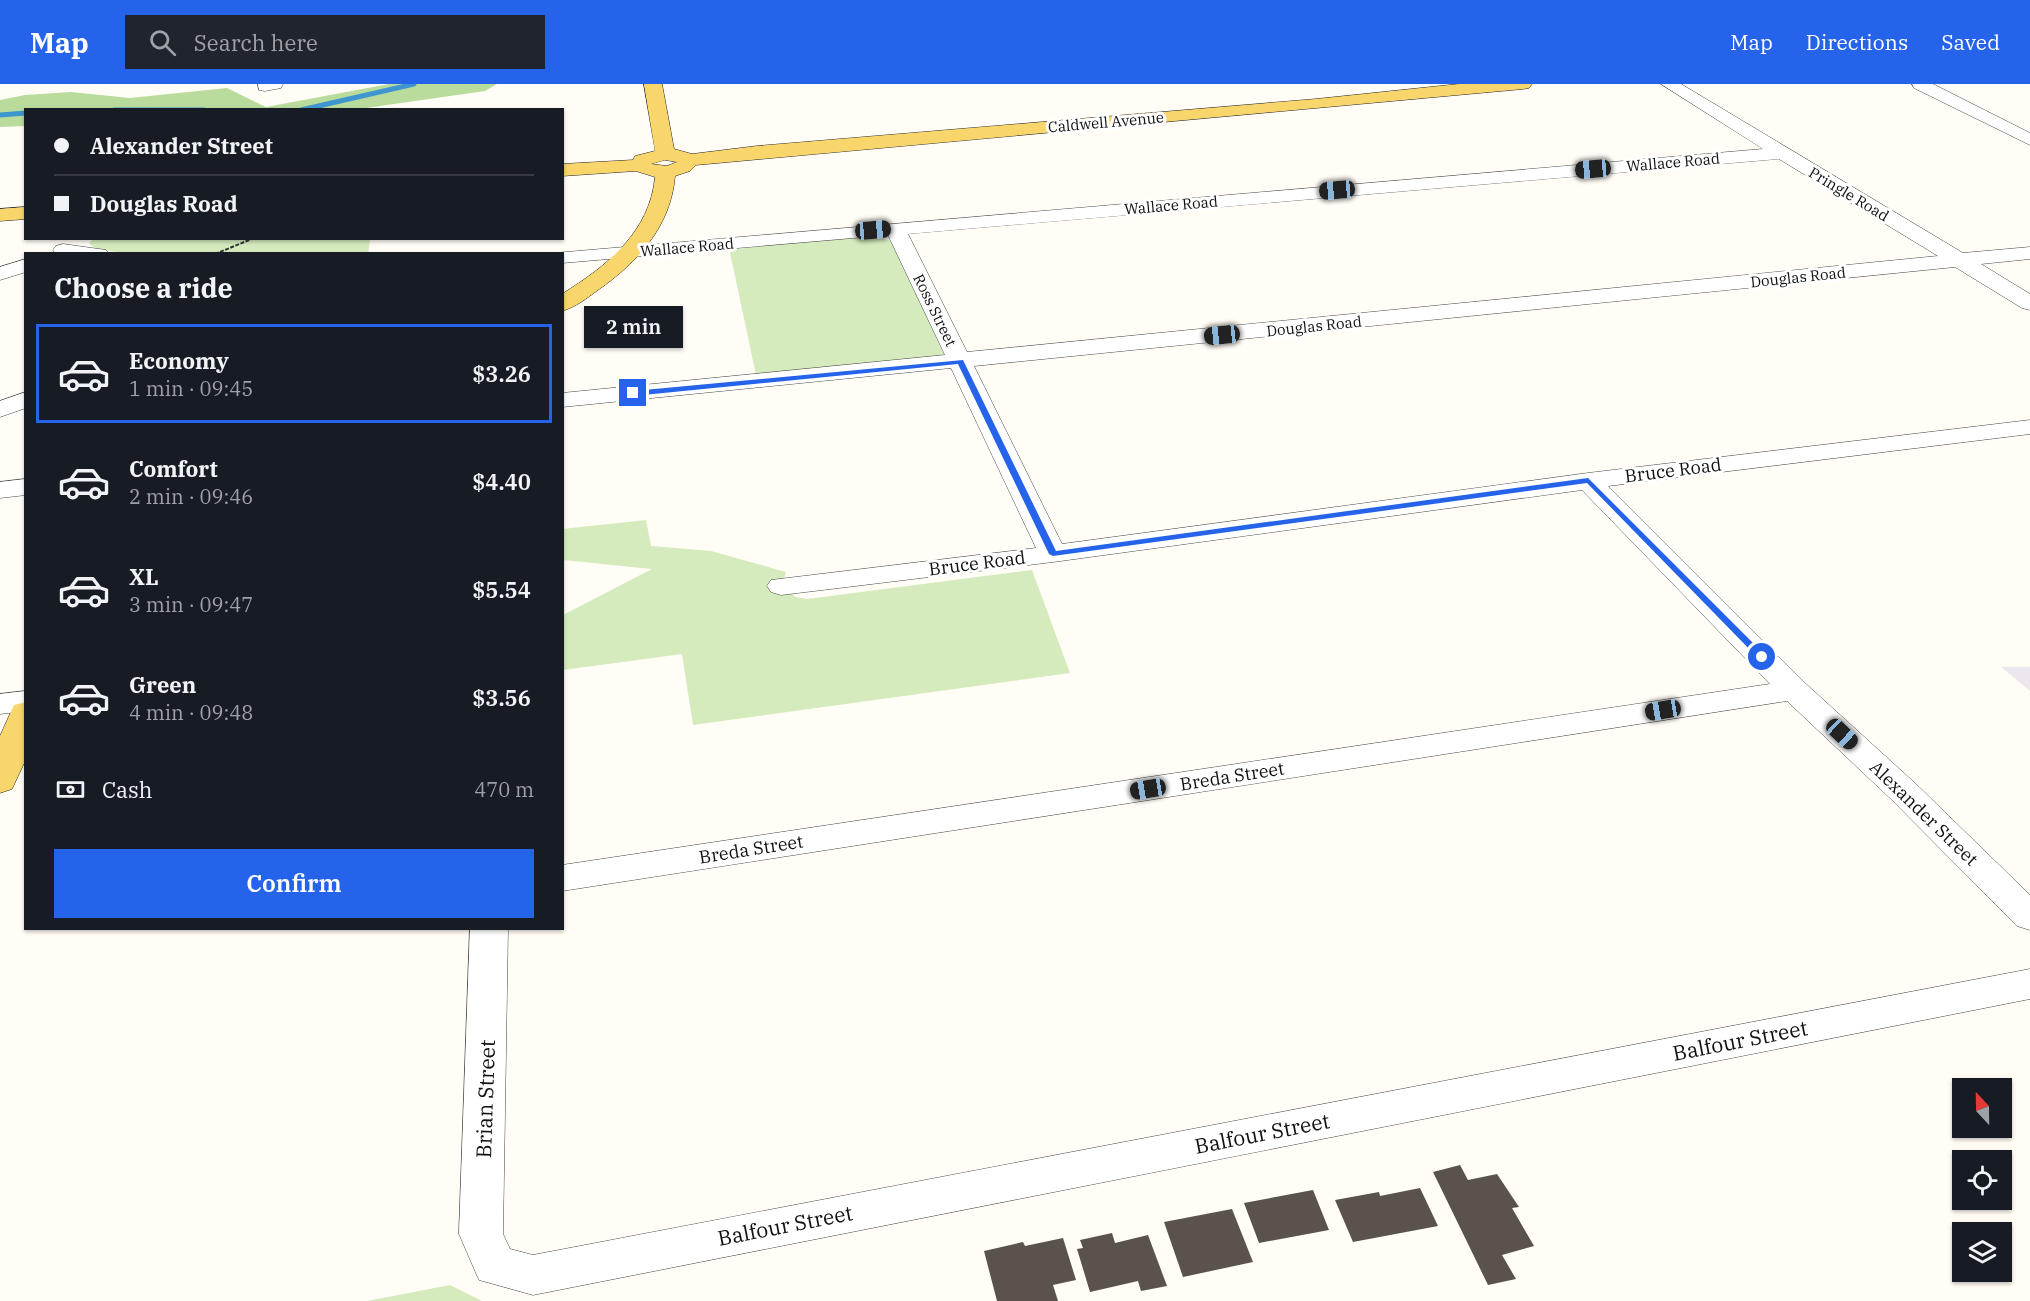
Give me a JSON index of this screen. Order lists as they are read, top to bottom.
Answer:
{
  "streets": {
    "main road": ["Caldwell Avenue"],
    "street": [
      "Wallace Road",
      "Pringle Road",
      "Douglas Road",
      "Ross Street",
      "Bruce Road",
      "Breda Street",
      "Alexander Street",
      "Balfour Street",
      "Brian Street"
    ]
  },
  "crossings": [
    ["Wallace Road", "Pringle Road"],
    ["Wallace Road", "Ross Street"],
    ["Pringle Road", "Douglas Road"],
    ["Douglas Road", "Ross Street"],
    ["Ross Street", "Bruce Road"],
    ["Bruce Road", "Alexander Street"],
    ["Breda Street", "Alexander Street"],
    ["Balfour Street", "Brian Street"]
  ],
  "north": "top",
  "page": {
    "header": "Map",
    "search": "Search here",
    "nav": ["Map", "Directions", "Saved"],
    "banner": ["Alexander Street", "Douglas Road"],
    "heading": "Choose a ride",
    "bubble": "2 min",
    "list": [
      {
        "name": "Economy",
        "note": "1 min · 09:45",
        "value": "$3.26"
      },
      {
        "name": "Comfort",
        "note": "2 min · 09:46",
        "value": "$4.40"
      },
      {
        "name": "XL",
        "note": "3 min · 09:47",
        "value": "$5.54"
      },
      {
        "name": "Green",
        "note": "4 min · 09:48",
        "value": "$3.56"
      }
    ],
    "pay": ["Cash", "470 m"],
    "buttons": "Confirm"
  }
}
